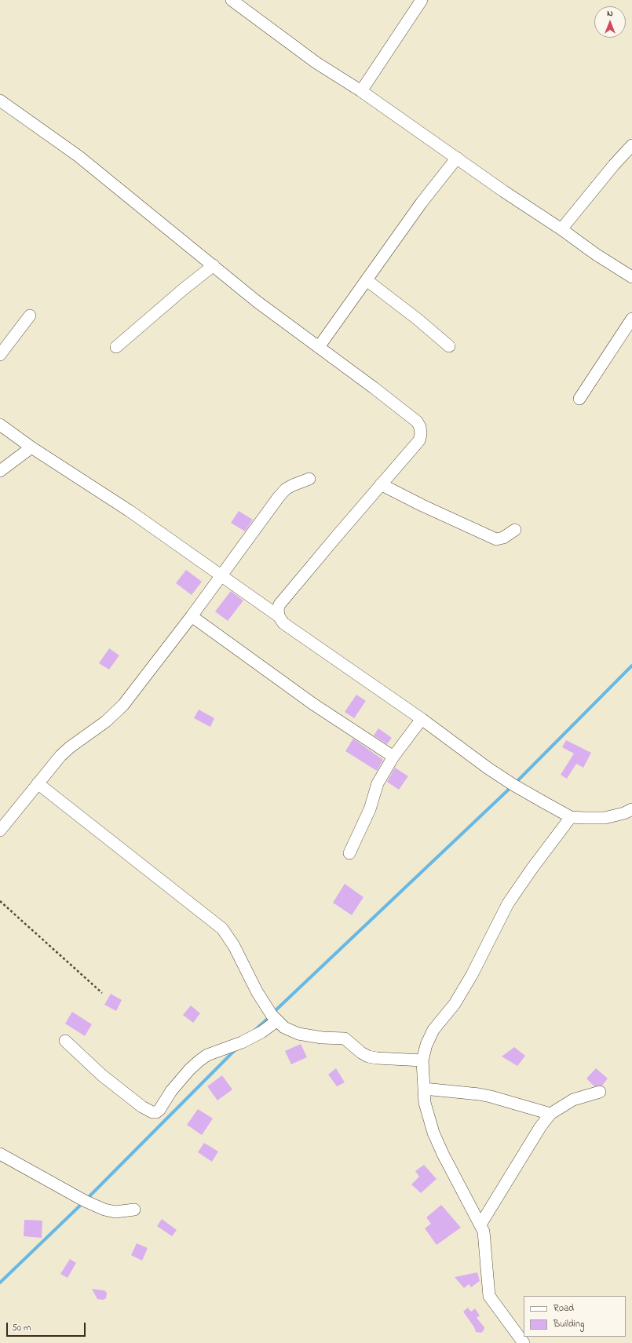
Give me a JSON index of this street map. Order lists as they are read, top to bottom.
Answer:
{
  "legend": ["Road", "Building"],
  "scale_bar": "50 m",
  "north": "top"
}
